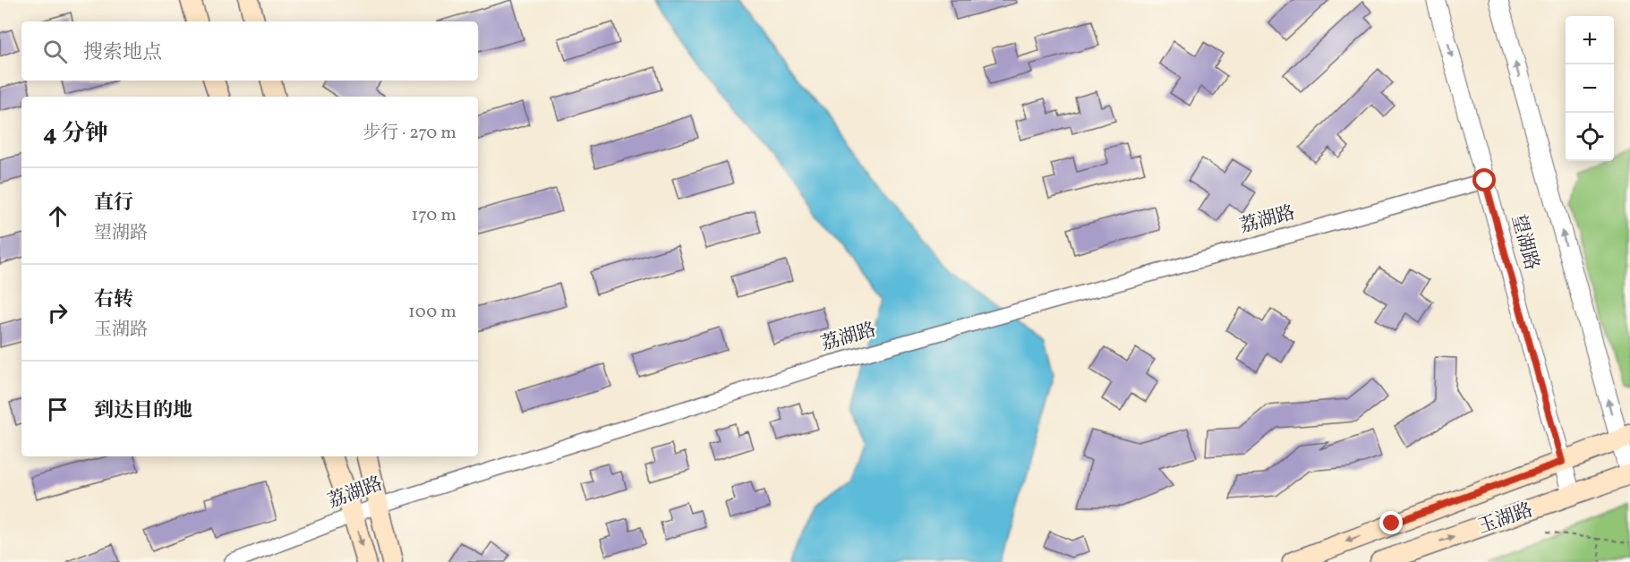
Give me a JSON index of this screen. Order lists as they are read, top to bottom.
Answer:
{
  "streets": {
    "main road": ["玉湖路"],
    "street": ["荔湖路", "望湖路"]
  },
  "crossings": [
    ["荔湖路", "望湖路"],
    ["望湖路", "玉湖路"]
  ],
  "page": {
    "map_buttons": ["+", "−"],
    "search": "搜索地点",
    "heading": ["4 分钟", "步行 · 270 m"],
    "list": [
      ["直行", "望湖路", "170 m"],
      ["右转", "玉湖路", "100 m"],
      "到达目的地"
    ]
  }
}
